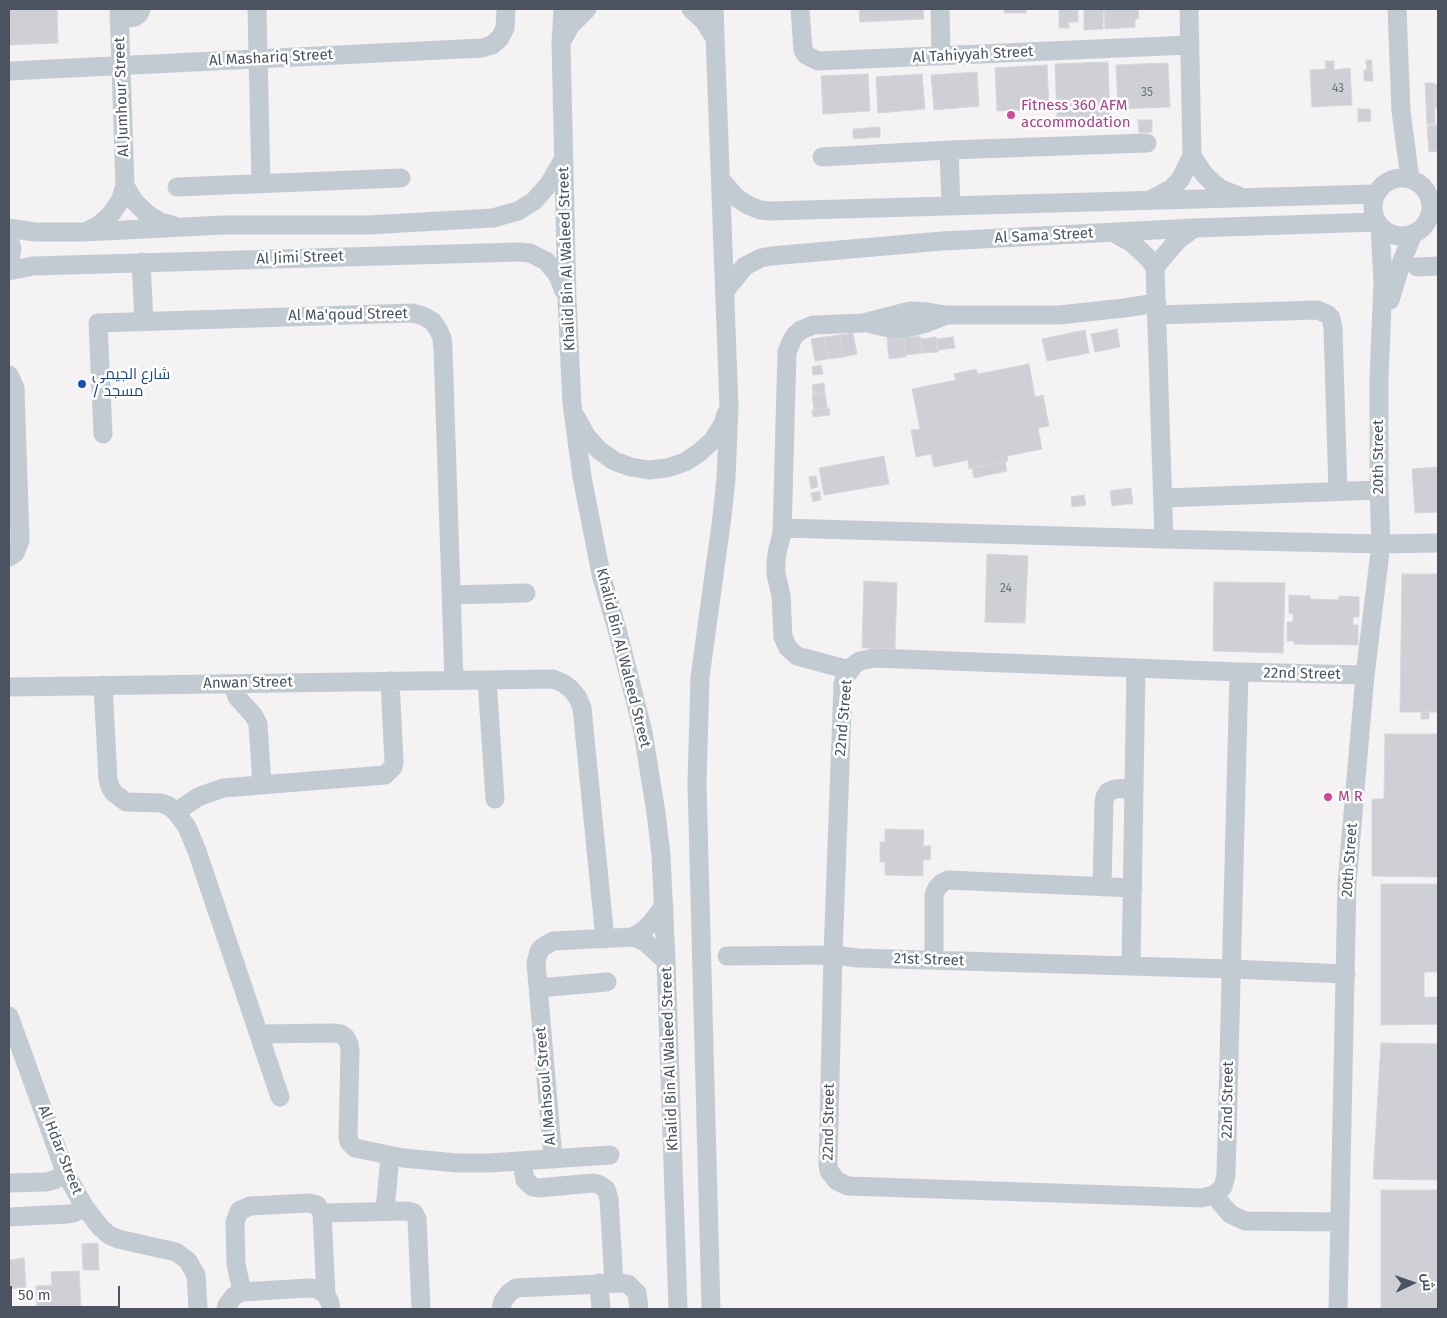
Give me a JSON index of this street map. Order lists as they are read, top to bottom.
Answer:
{
  "streets": {
    "street": [
      "Al Tahiyyah Street",
      "Al Mashariq Street",
      "Al Jumhour Street",
      "Al Sama Street",
      "Al Jimi Street",
      "Khalid Bin Al Waleed Street",
      "Al Ma'qoud Street",
      "20th Street",
      "22nd Street",
      "Anwan Street",
      "21st Street",
      "Al Mahsoul Street",
      "Al Hdar Street"
    ]
  },
  "crossings": [
    ["Al Mashariq Street", "Al Jumhour Street"],
    ["Al Jumhour Street", "Al Jimi Street"],
    ["Al Sama Street", "20th Street"],
    ["Al Jimi Street", "Khalid Bin Al Waleed Street"],
    ["Al Ma'qoud Street", "Anwan Street"],
    ["20th Street", "22nd Street"],
    ["20th Street", "21st Street"],
    ["22nd Street", "21st Street"],
    ["Anwan Street", "Al Mahsoul Street"]
  ],
  "places": ["Fitness 360 AFM accommodation", "شارع الجيمي / مسجد", "M R"],
  "house_numbers": ["43", "35", "24"],
  "scale_bar": "50 m",
  "north": "right"
}
